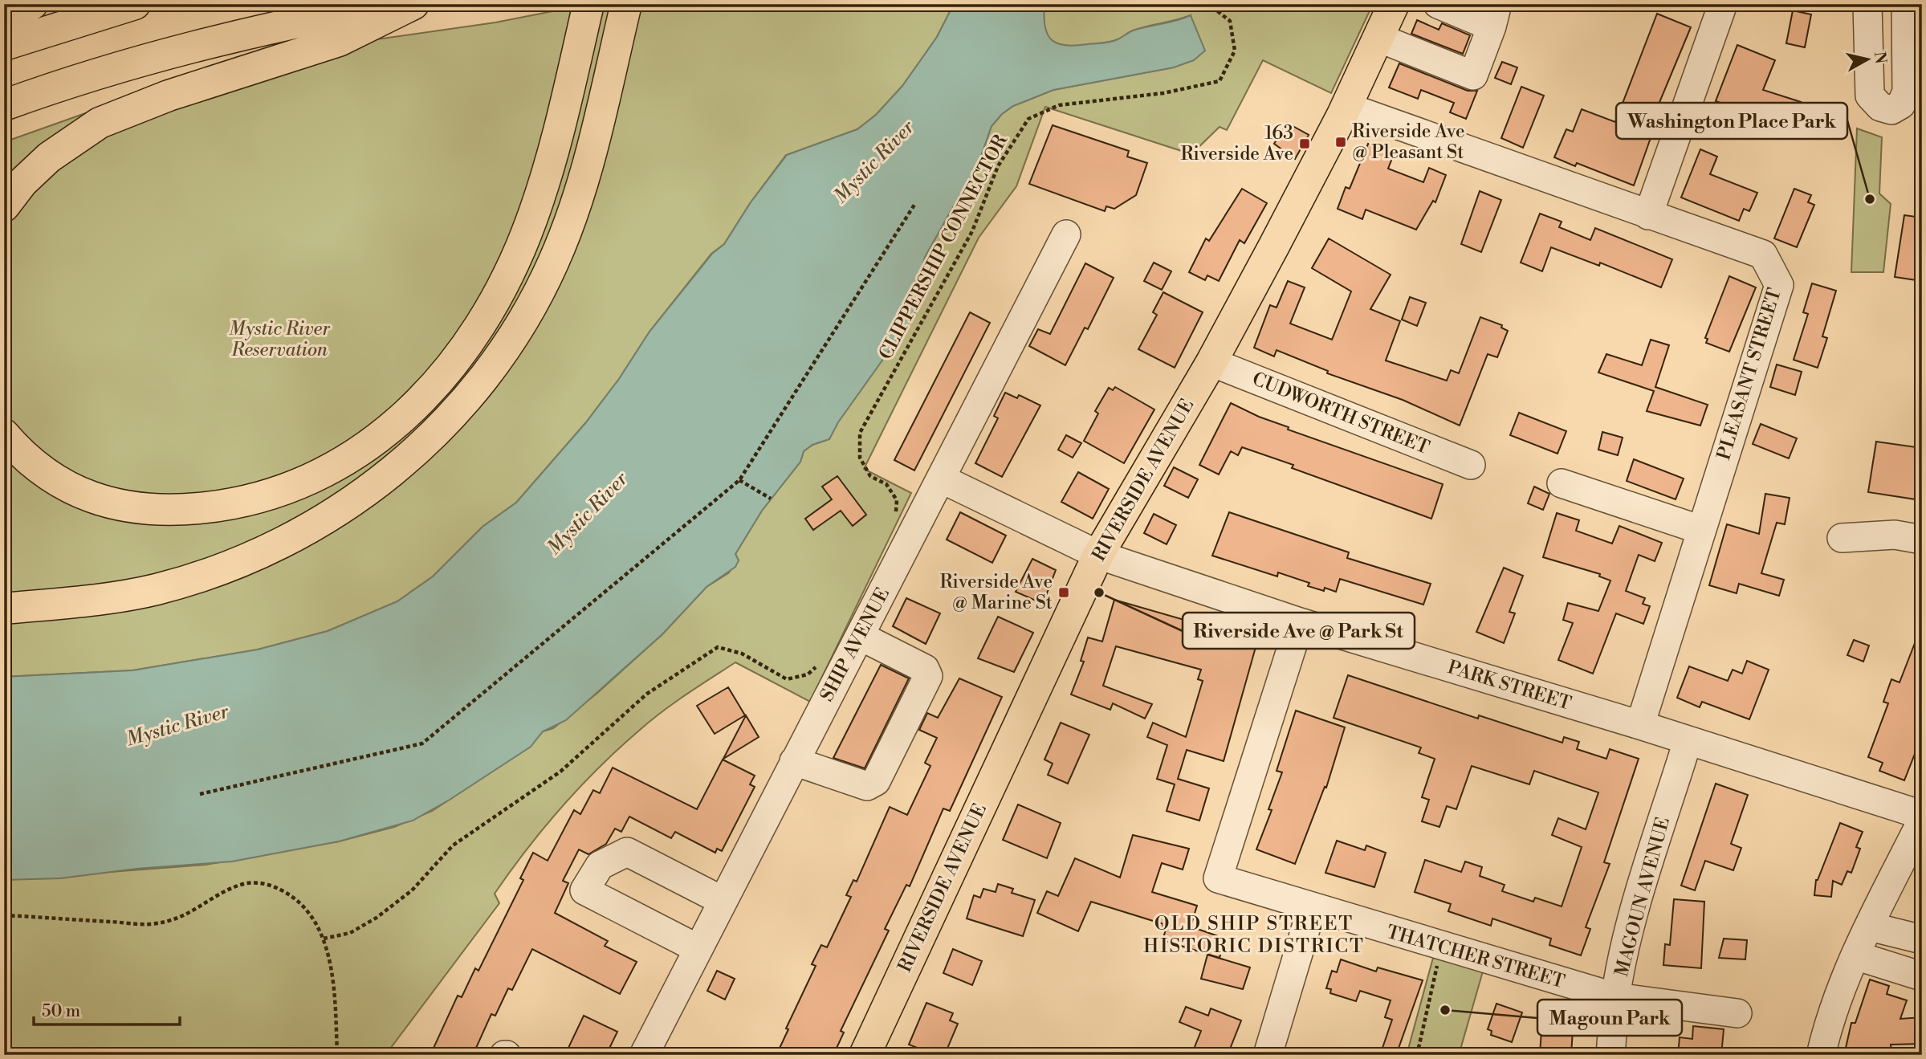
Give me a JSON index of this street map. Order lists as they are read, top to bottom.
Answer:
{
  "streets": {
    "main road": ["RIVERSIDE AVENUE"],
    "street": [
      "PLEASANT STREET",
      "CUDWORTH STREET",
      "SHIP AVENUE",
      "PARK STREET",
      "MAGOUN AVENUE",
      "THATCHER STREET"
    ],
    "path": ["CLIPPERSHIP CONNECTOR"]
  },
  "crossings": [
    ["PLEASANT STREET", "RIVERSIDE AVENUE"],
    ["PLEASANT STREET", "PARK STREET"],
    ["CUDWORTH STREET", "RIVERSIDE AVENUE"],
    ["RIVERSIDE AVENUE", "PARK STREET"],
    ["SHIP AVENUE", "PARK STREET"],
    ["PARK STREET", "MAGOUN AVENUE"],
    ["PARK STREET", "THATCHER STREET"],
    ["MAGOUN AVENUE", "THATCHER STREET"]
  ],
  "districts": ["OLD SHIP STREET HISTORIC DISTRICT"],
  "water": ["Mystic River"],
  "parks": ["Mystic River Reservation"],
  "places": {
    "transit": ["Riverside Ave @ Pleasant St", "163 Riverside Ave", "Riverside Ave @ Marine St"],
    "other": ["Washington Place Park", "Riverside Ave @ Park St", "Magoun Park"]
  },
  "scale_bar": "50 m",
  "north": "right"
}
